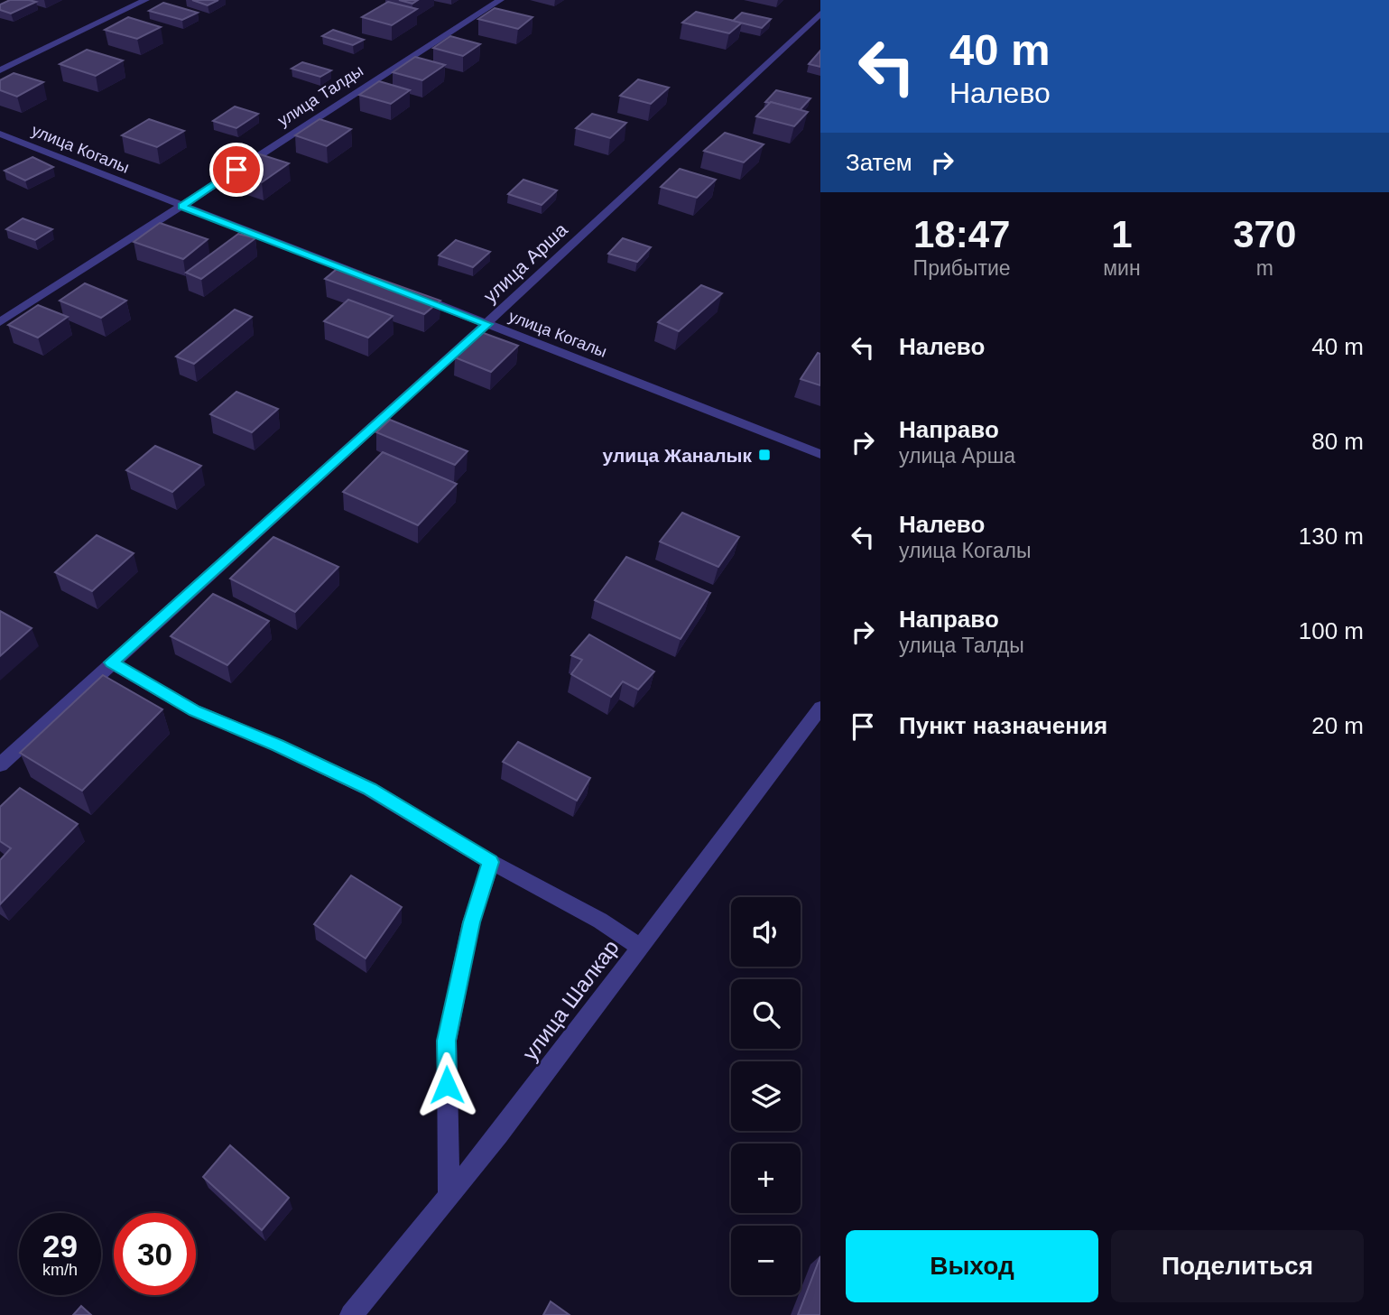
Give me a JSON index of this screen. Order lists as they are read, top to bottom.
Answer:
{
  "streets": {
    "street": [
      "улица Талды",
      "улица Когалы",
      "улица Арша",
      "улица Шалкар"
    ]
  },
  "crossings": [
    ["улица Талды", "улица Когалы"],
    ["улица Когалы", "улица Арша"]
  ],
  "places": {
    "transit": ["улица Жаналык"]
  },
  "page": {
    "turn": ["40 m", "Налево"],
    "then": "Затем",
    "eta": [
      "18:47",
      "Прибытие",
      "1",
      "мин",
      "370",
      "m"
    ],
    "list": [
      {
        "name": "Налево",
        "value": "40 m"
      },
      {
        "name": "Направо",
        "note": "улица Арша",
        "value": "80 m"
      },
      {
        "name": "Налево",
        "note": "улица Когалы",
        "value": "130 m"
      },
      {
        "name": "Направо",
        "note": "улица Талды",
        "value": "100 m"
      },
      {
        "name": "Пункт назначения",
        "value": "20 m"
      }
    ],
    "map_buttons": ["+", "−"],
    "speed": "29 km/h",
    "limit": "30",
    "buttons": ["Выход", "Поделиться"]
  }
}
